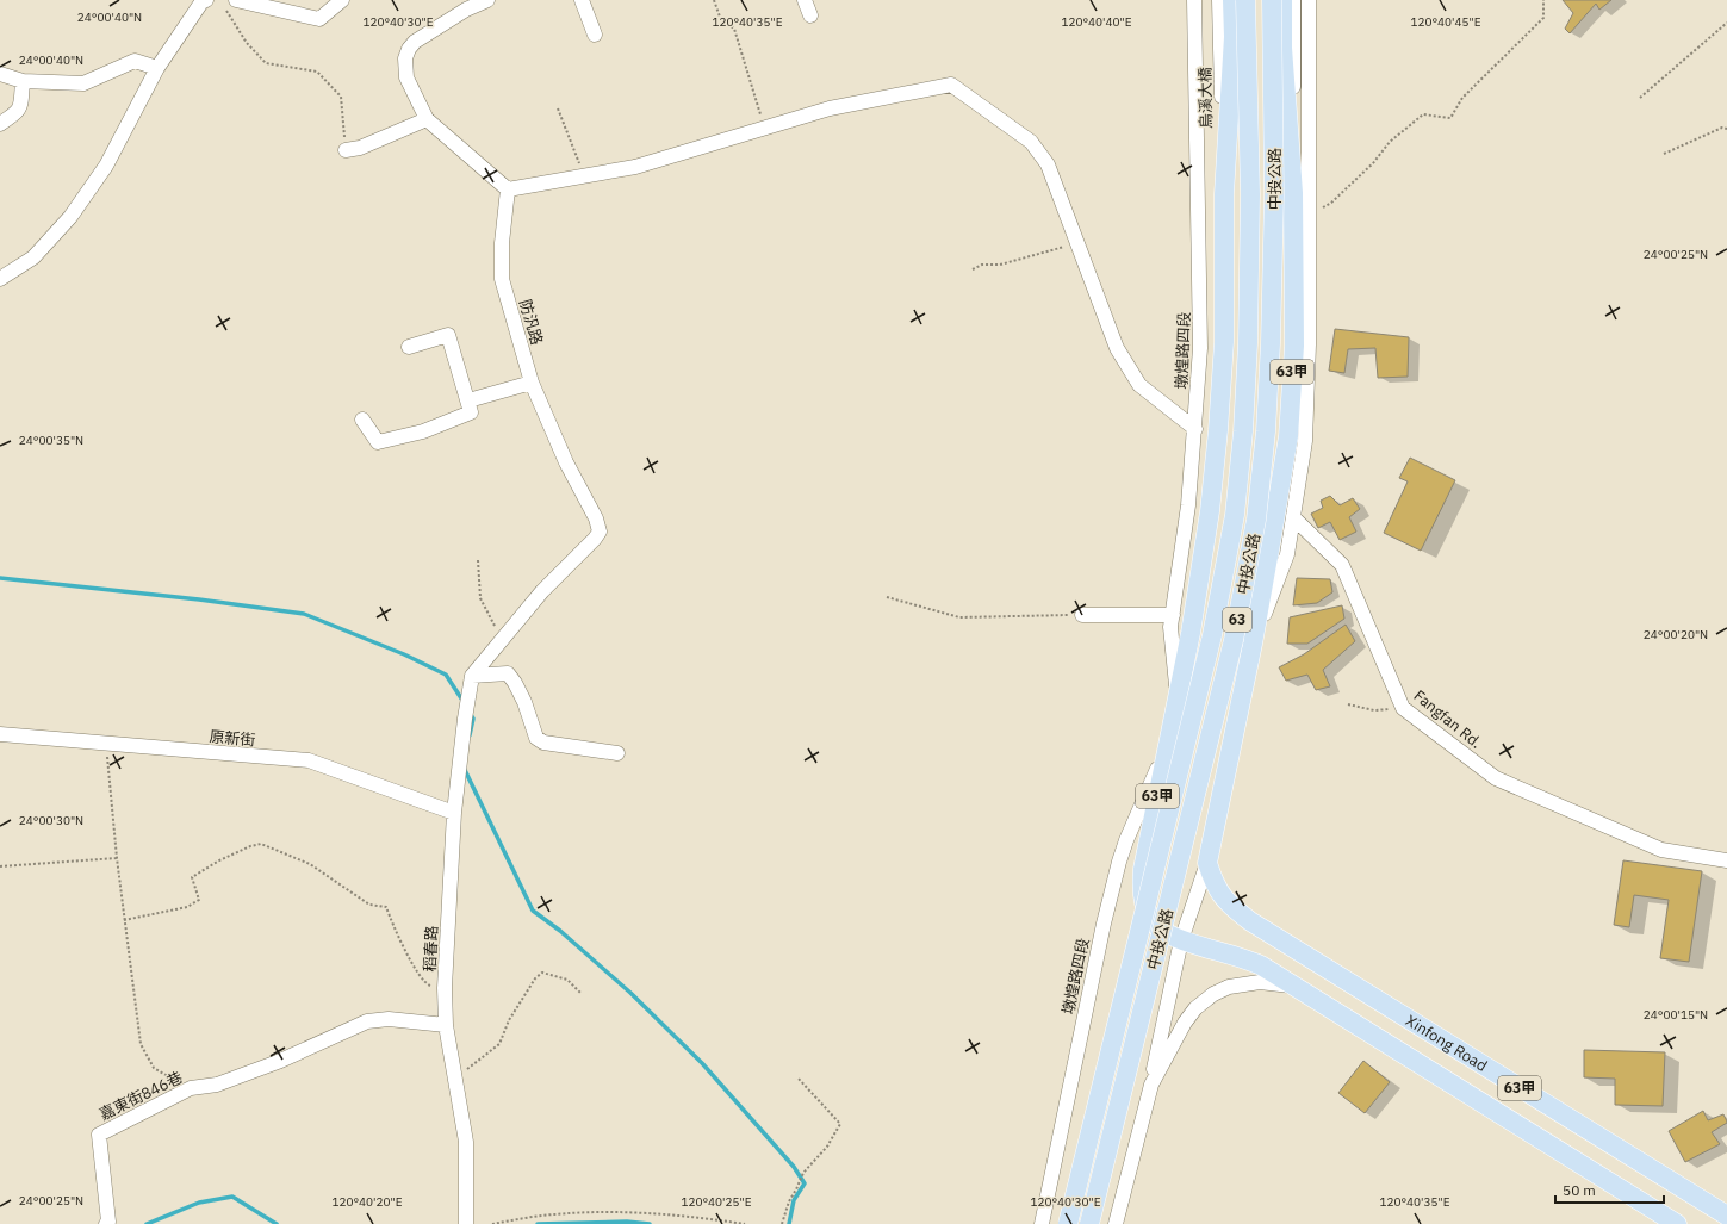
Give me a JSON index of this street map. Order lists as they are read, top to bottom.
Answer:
{
  "streets": {
    "main road": [
      "中投公路",
      "63甲",
      "63",
      "Xinfong Road"
    ],
    "street": [
      "烏溪大橋",
      "防汎路",
      "墩煌路四段",
      "Fangfan Rd.",
      "原新街",
      "稻春路",
      "嘉東街846巷"
    ]
  },
  "crossings": [
    ["烏溪大橋", "63甲"],
    ["防汎路", "稻春路"],
    ["墩煌路四段", "63甲"],
    ["63甲", "Xinfong Road"],
    ["原新街", "稻春路"],
    ["稻春路", "嘉東街846巷"]
  ],
  "scale_bar": "50 m",
  "coordinates": [
    "24°00'40\"N",
    "120°40'30\"E",
    "120°40'35\"E",
    "120°40'40\"E",
    "120°40'45\"E",
    "24°00'25\"N",
    "24°00'35\"N",
    "24°00'20\"N",
    "24°00'30\"N",
    "24°00'15\"N",
    "120°40'20\"E",
    "120°40'25\"E"
  ]
}
